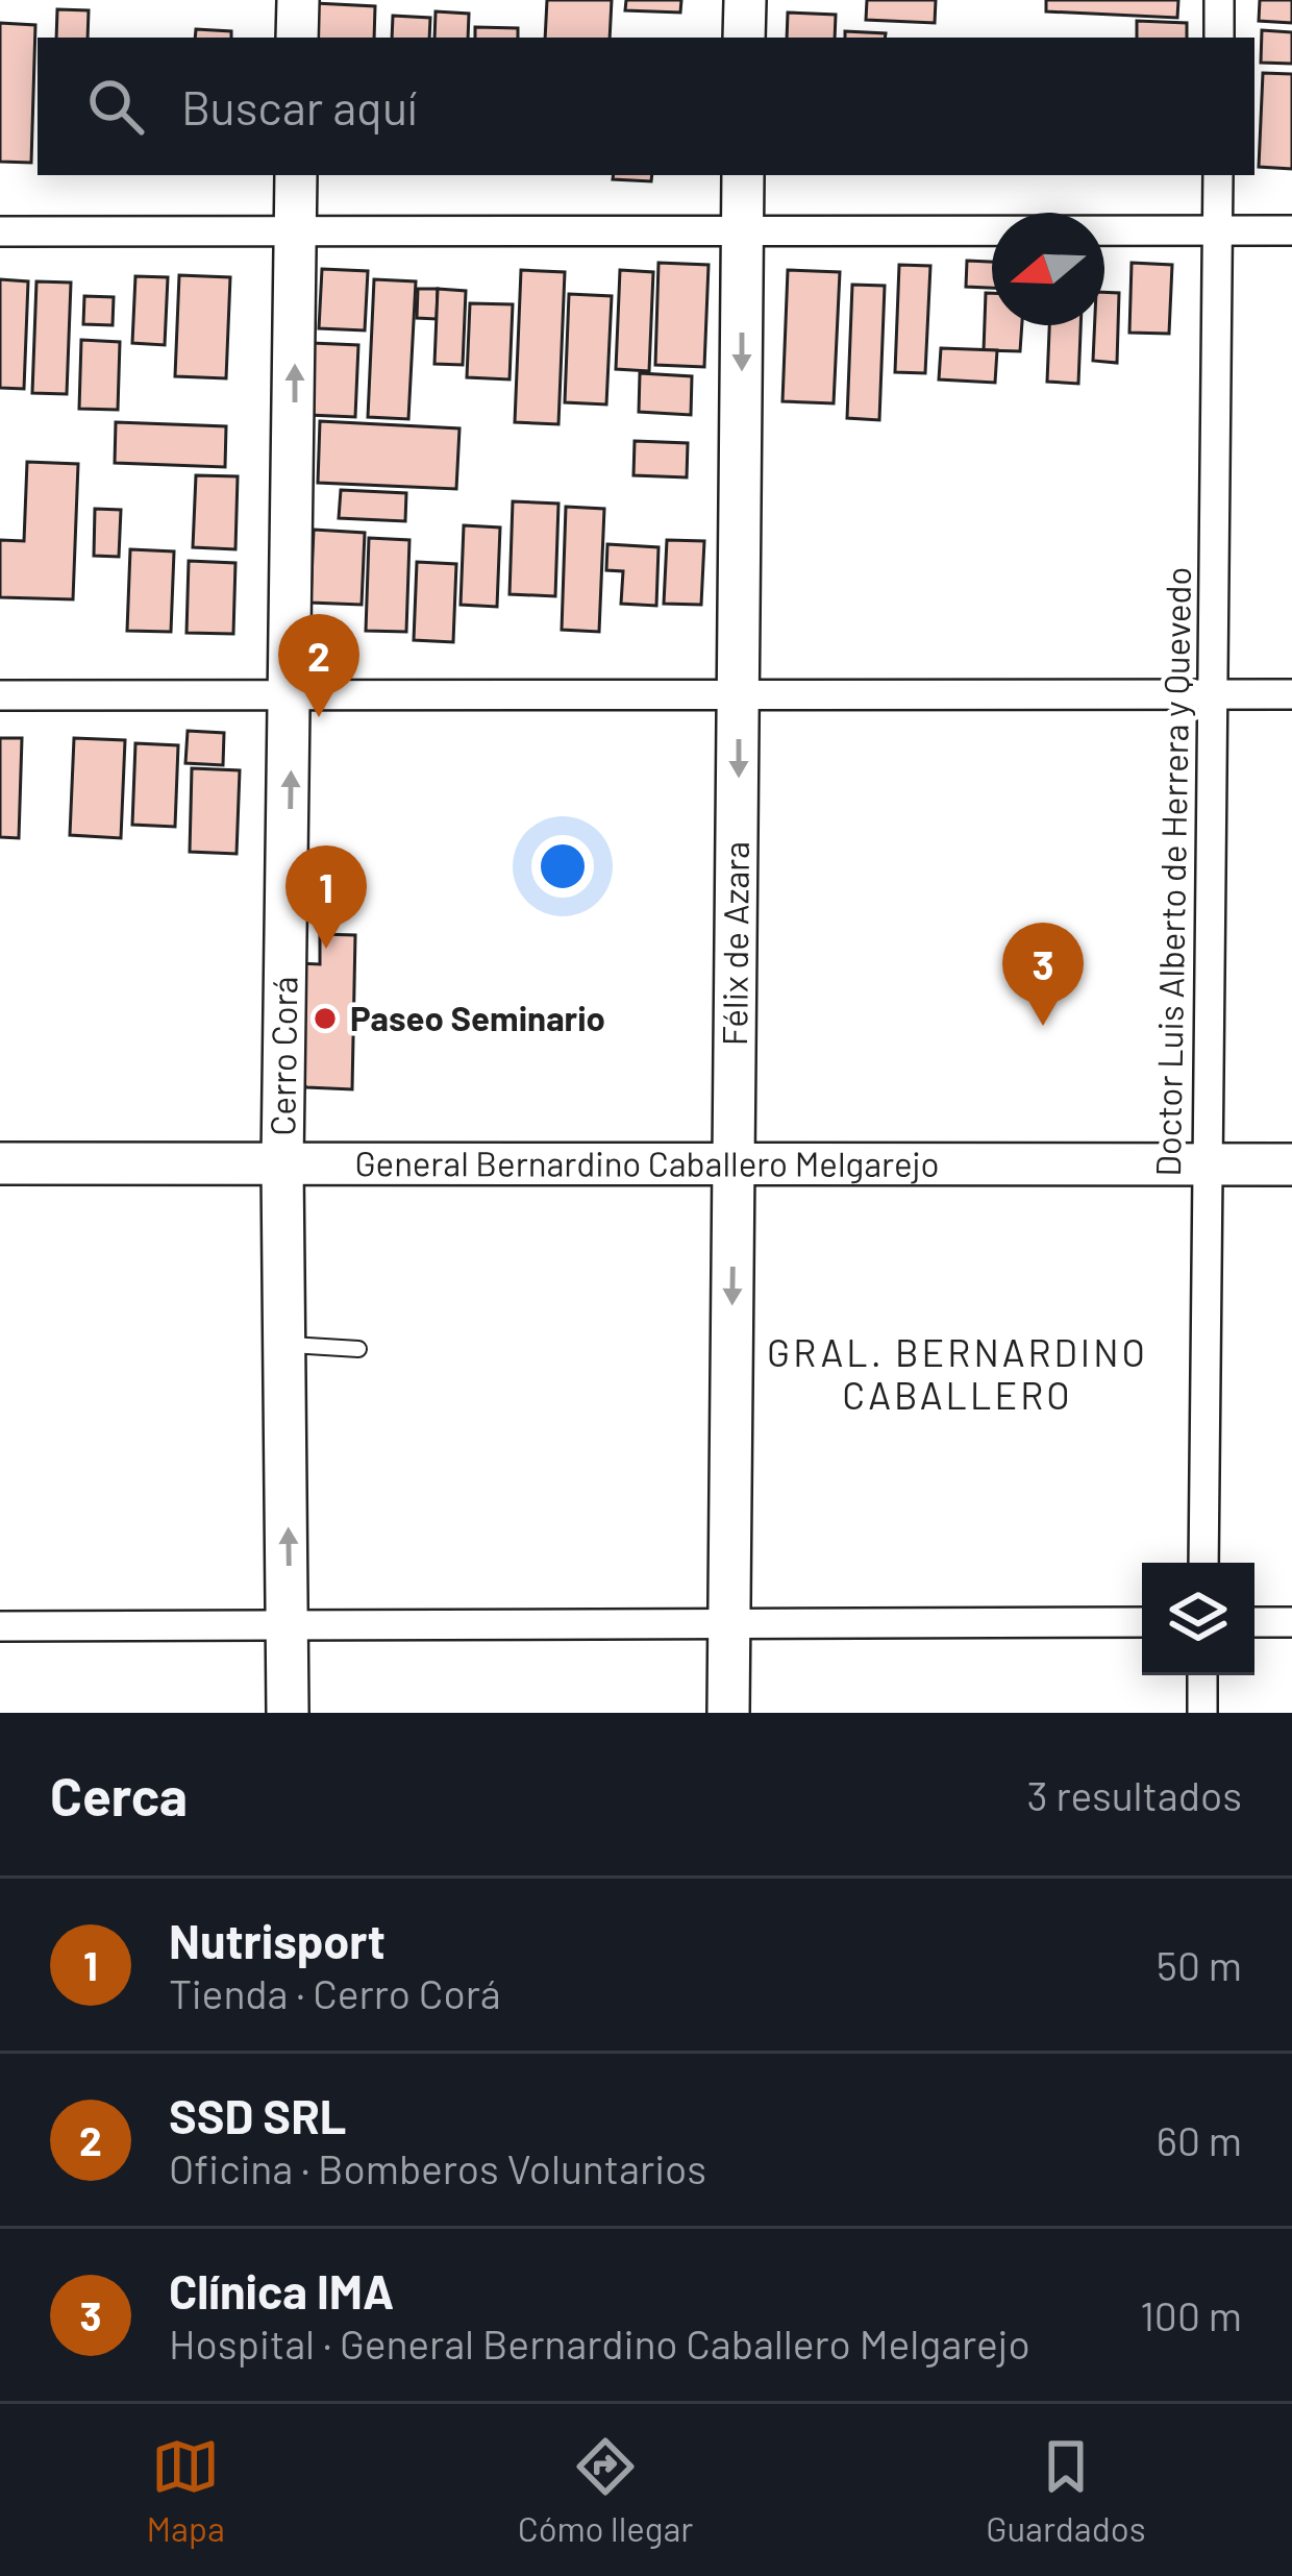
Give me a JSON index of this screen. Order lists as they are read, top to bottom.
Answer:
{
  "streets": {
    "street": [
      "Doctor Luis Alberto de Herrera y Quevedo",
      "Félix de Azara",
      "Cerro Corá",
      "General Bernardino Caballero Melgarejo"
    ]
  },
  "crossings": [
    ["Doctor Luis Alberto de Herrera y Quevedo", "General Bernardino Caballero Melgarejo"],
    ["Félix de Azara", "General Bernardino Caballero Melgarejo"],
    ["Cerro Corá", "General Bernardino Caballero Melgarejo"]
  ],
  "one_way": ["Félix de Azara", "Cerro Corá"],
  "districts": ["GRAL. BERNARDINO CABALLERO"],
  "places": ["Paseo Seminario"],
  "north": "left",
  "page": {
    "search": "Buscar aquí",
    "pins": ["2", "1", "3"],
    "heading": ["Cerca", "3 resultados"],
    "list": [
      {
        "mark": "1",
        "name": "Nutrisport",
        "note": "Tienda · Cerro Corá",
        "value": "50 m"
      },
      {
        "mark": "2",
        "name": "SSD SRL",
        "note": "Oficina · Bomberos Voluntarios",
        "value": "60 m"
      },
      {
        "mark": "3",
        "name": "Clínica IMA",
        "note": "Hospital · General Bernardino Caballero Melgarejo",
        "value": "100 m"
      }
    ],
    "nav": ["Mapa", "Cómo llegar", "Guardados"]
  }
}
